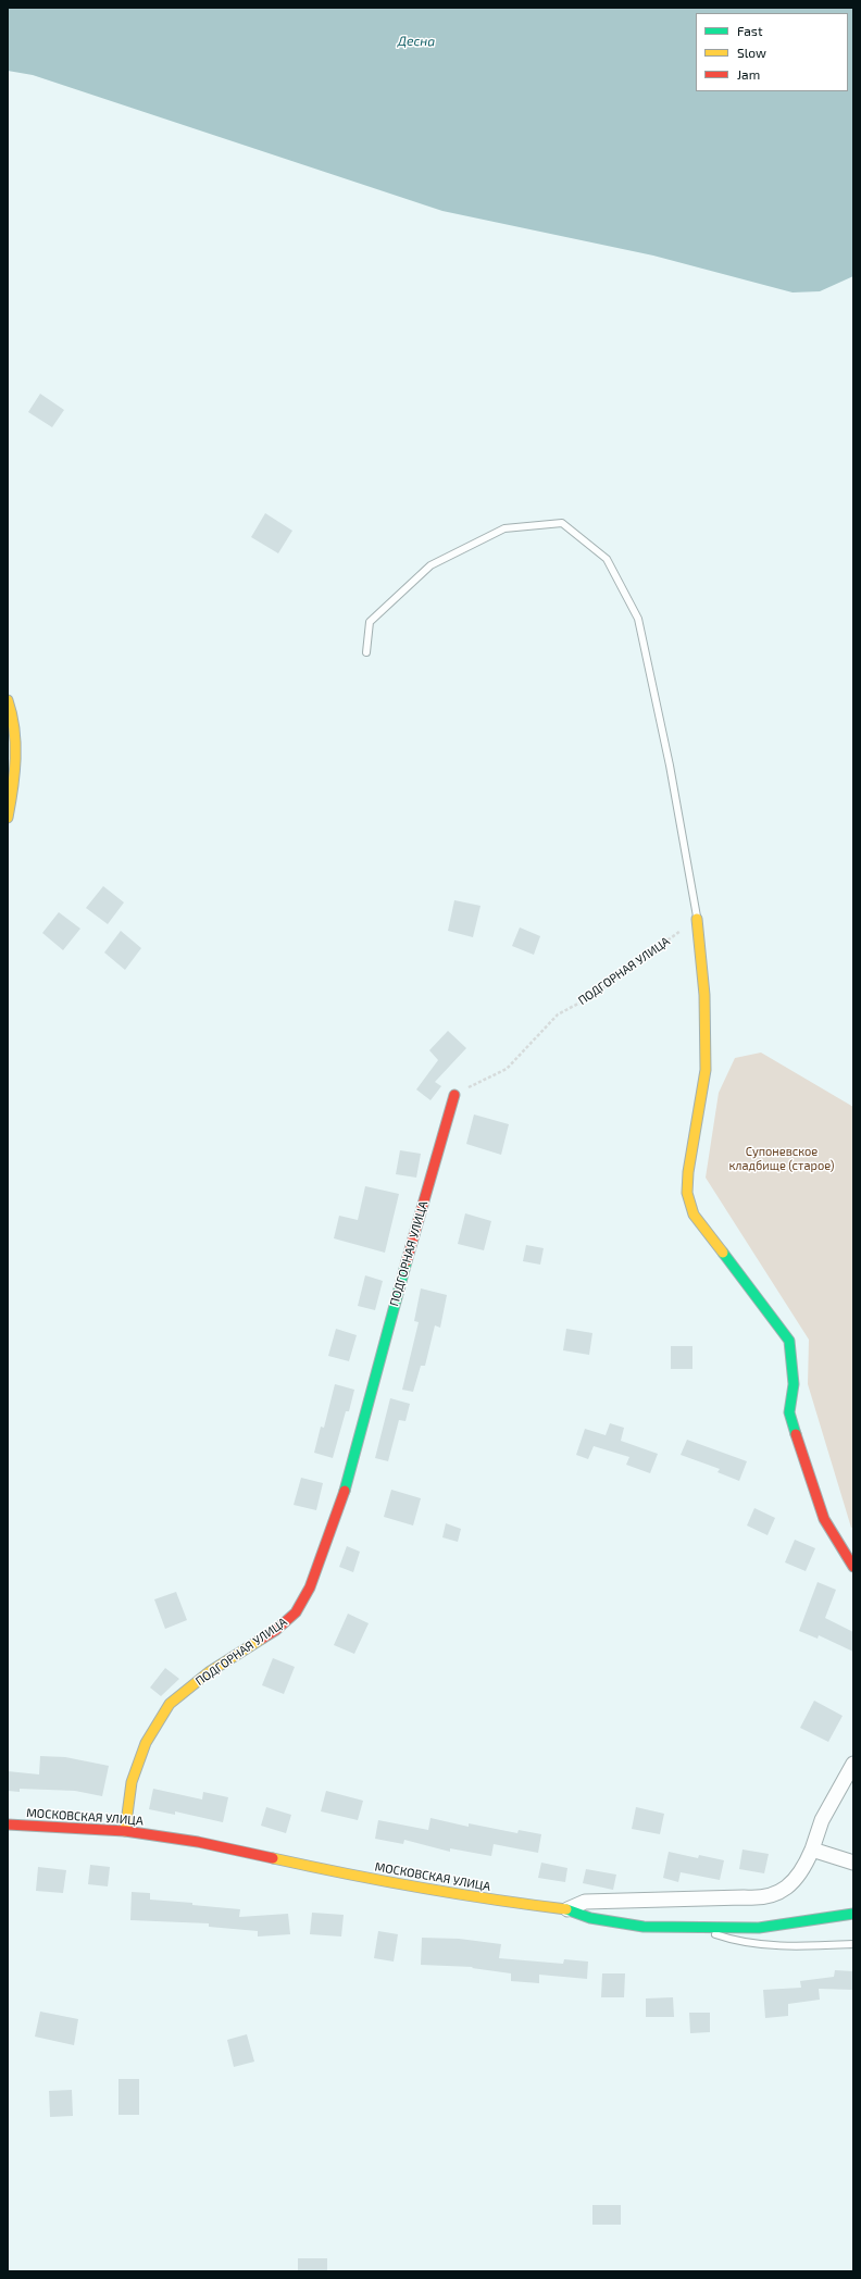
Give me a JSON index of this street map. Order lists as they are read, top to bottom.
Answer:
{
  "streets": {
    "street": ["ПОДГОРНАЯ УЛИЦА", "МОСКОВСКАЯ УЛИЦА"]
  },
  "crossings": [
    ["ПОДГОРНАЯ УЛИЦА", "МОСКОВСКАЯ УЛИЦА"]
  ],
  "water": ["Десна"],
  "parks": ["Супоневское кладбище (старое)"],
  "legend": ["Fast", "Slow", "Jam"]
}
